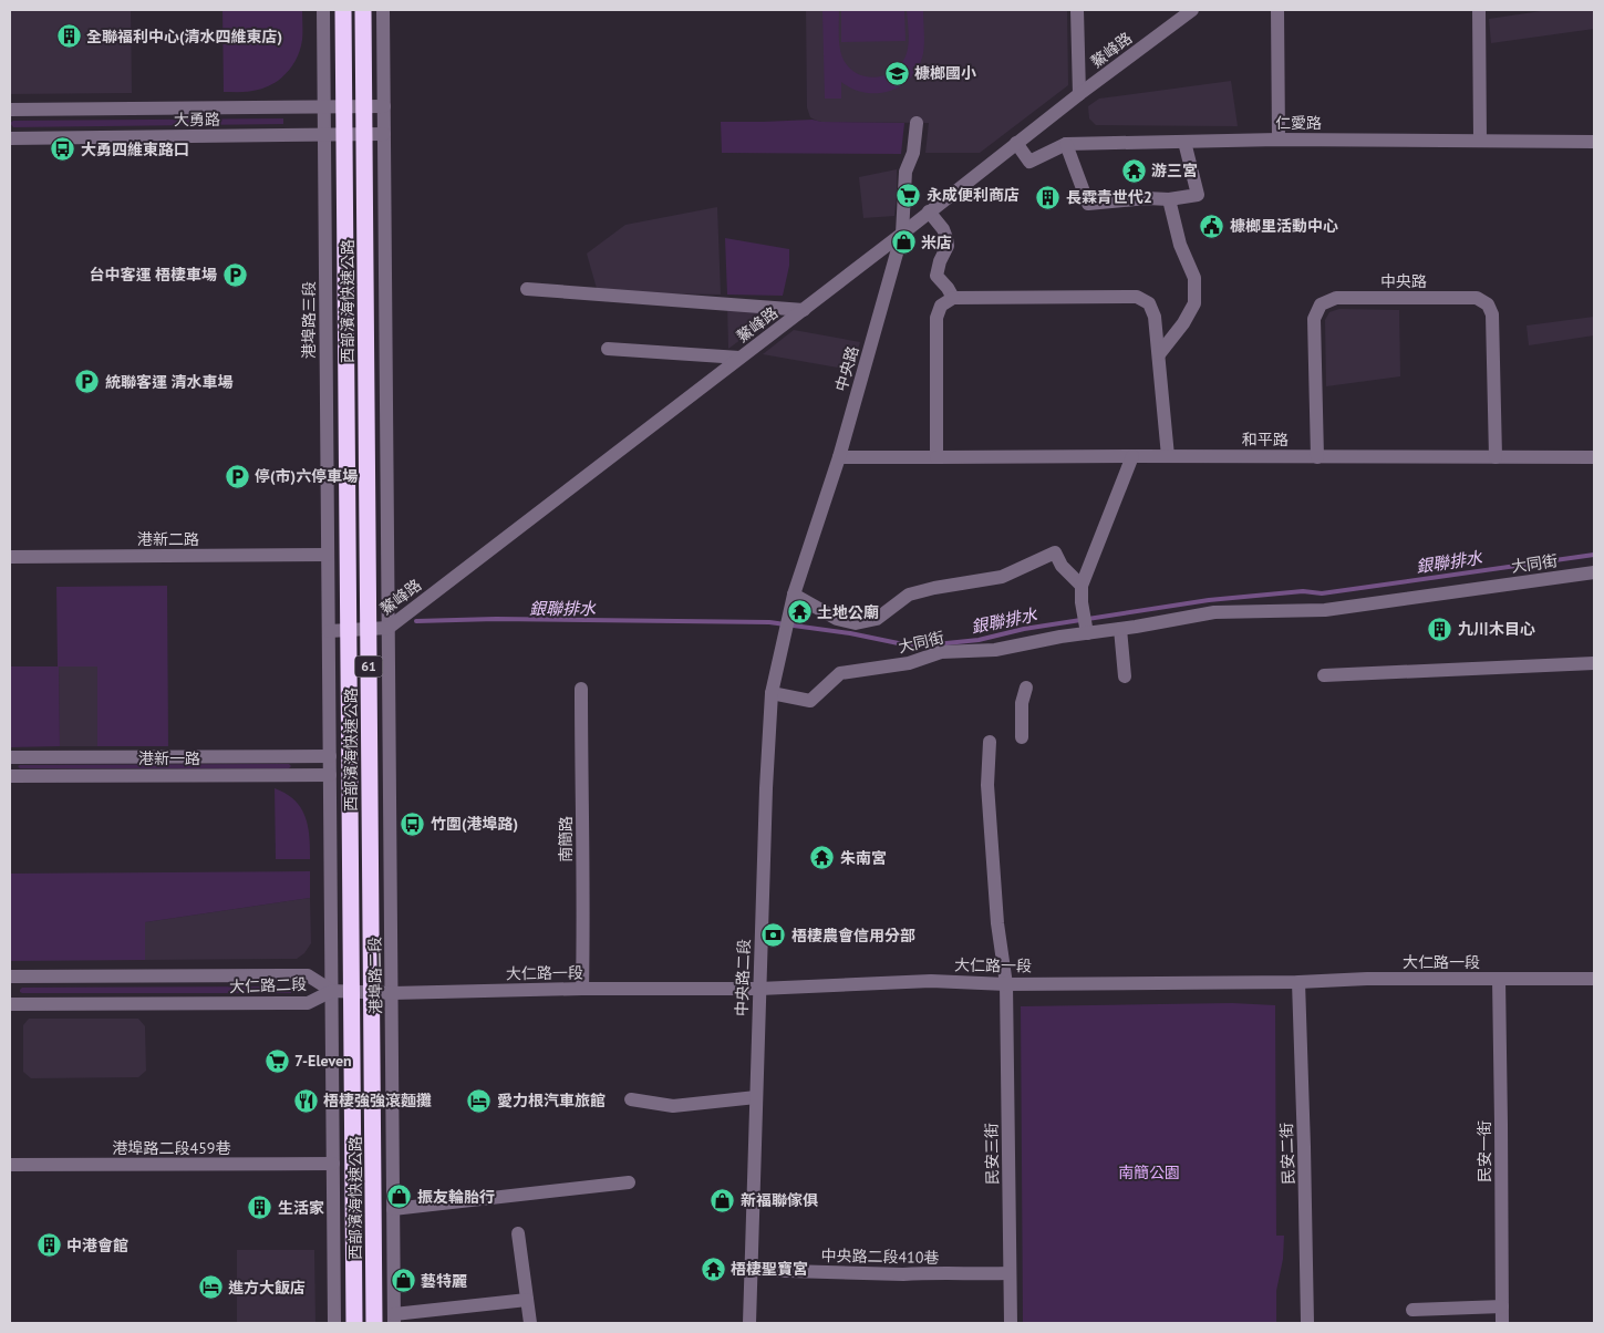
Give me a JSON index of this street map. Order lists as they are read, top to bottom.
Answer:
{
  "streets": {
    "highway": ["西部濱海快速公路", "61"],
    "street": [
      "鰲峰路",
      "大勇路",
      "仁愛路",
      "中央路",
      "港埠路三段",
      "和平路",
      "港新二路",
      "大同街",
      "港新一路",
      "南簡路",
      "大仁路一段",
      "港埠路二段",
      "中央路二段",
      "大仁路二段",
      "港埠路二段459巷",
      "民安一街",
      "民安三街",
      "民安二街",
      "中央路二段410巷"
    ]
  },
  "crossings": [
    ["鰲峰路", "仁愛路"],
    ["鰲峰路", "中央路"],
    ["鰲峰路", "港埠路三段"],
    ["鰲峰路", "港埠路二段"],
    ["大勇路", "港埠路三段"],
    ["中央路", "和平路"],
    ["中央路", "中央路二段"],
    ["港埠路三段", "港新二路"],
    ["大同街", "中央路二段"],
    ["南簡路", "大仁路一段"],
    ["大仁路一段", "港埠路二段"],
    ["大仁路一段", "中央路二段"],
    ["大仁路一段", "大仁路二段"],
    ["大仁路一段", "民安一街"],
    ["大仁路一段", "民安三街"],
    ["大仁路一段", "民安二街"],
    ["中央路二段", "中央路二段410巷"],
    ["民安三街", "中央路二段410巷"]
  ],
  "water": ["銀聯排水"],
  "parks": ["南簡公園"],
  "places": {
    "building": [
      "全聯福利中心(清水四維東店)",
      "長霖青世代2",
      "九川木目心",
      "生活家",
      "中港會館"
    ],
    "school or university": ["槺榔國小"],
    "bus stop": ["大勇四維東路口", "竹圍(港埠路)"],
    "temple": [
      "游三宮",
      "土地公廟",
      "朱南宮",
      "梧棲聖寶宮"
    ],
    "supermarket": ["永成便利商店", "7-Eleven"],
    "public building": ["槺榔里活動中心"],
    "shop": [
      "米店",
      "振友輪胎行",
      "新福聯傢俱",
      "藝特麗"
    ],
    "parking": ["台中客運 梧棲車場", "統聯客運 清水車場", "停(市)六停車場"],
    "bank": ["梧棲農會信用分部"],
    "restaurant": ["梧棲強強滾麵攤"],
    "hotel": ["愛力根汽車旅館", "進方大飯店"]
  }
}
